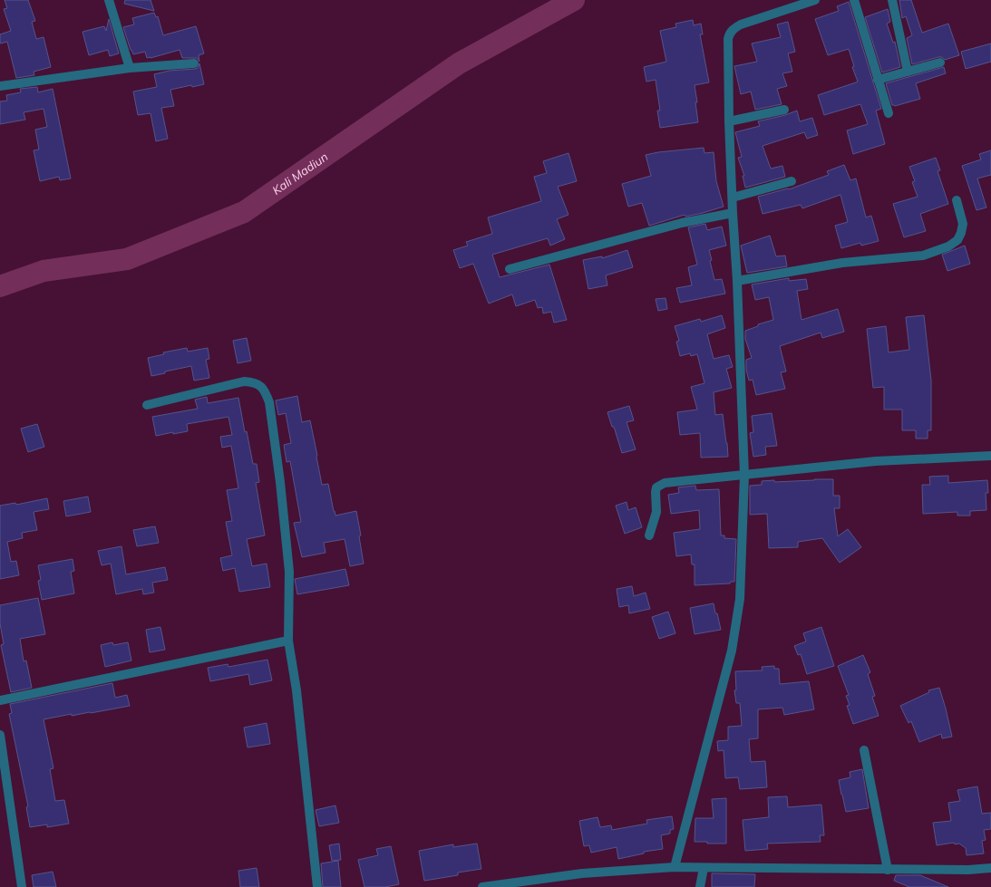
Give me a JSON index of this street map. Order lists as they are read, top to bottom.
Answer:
{
  "water": ["Kali Madiun"]
}
